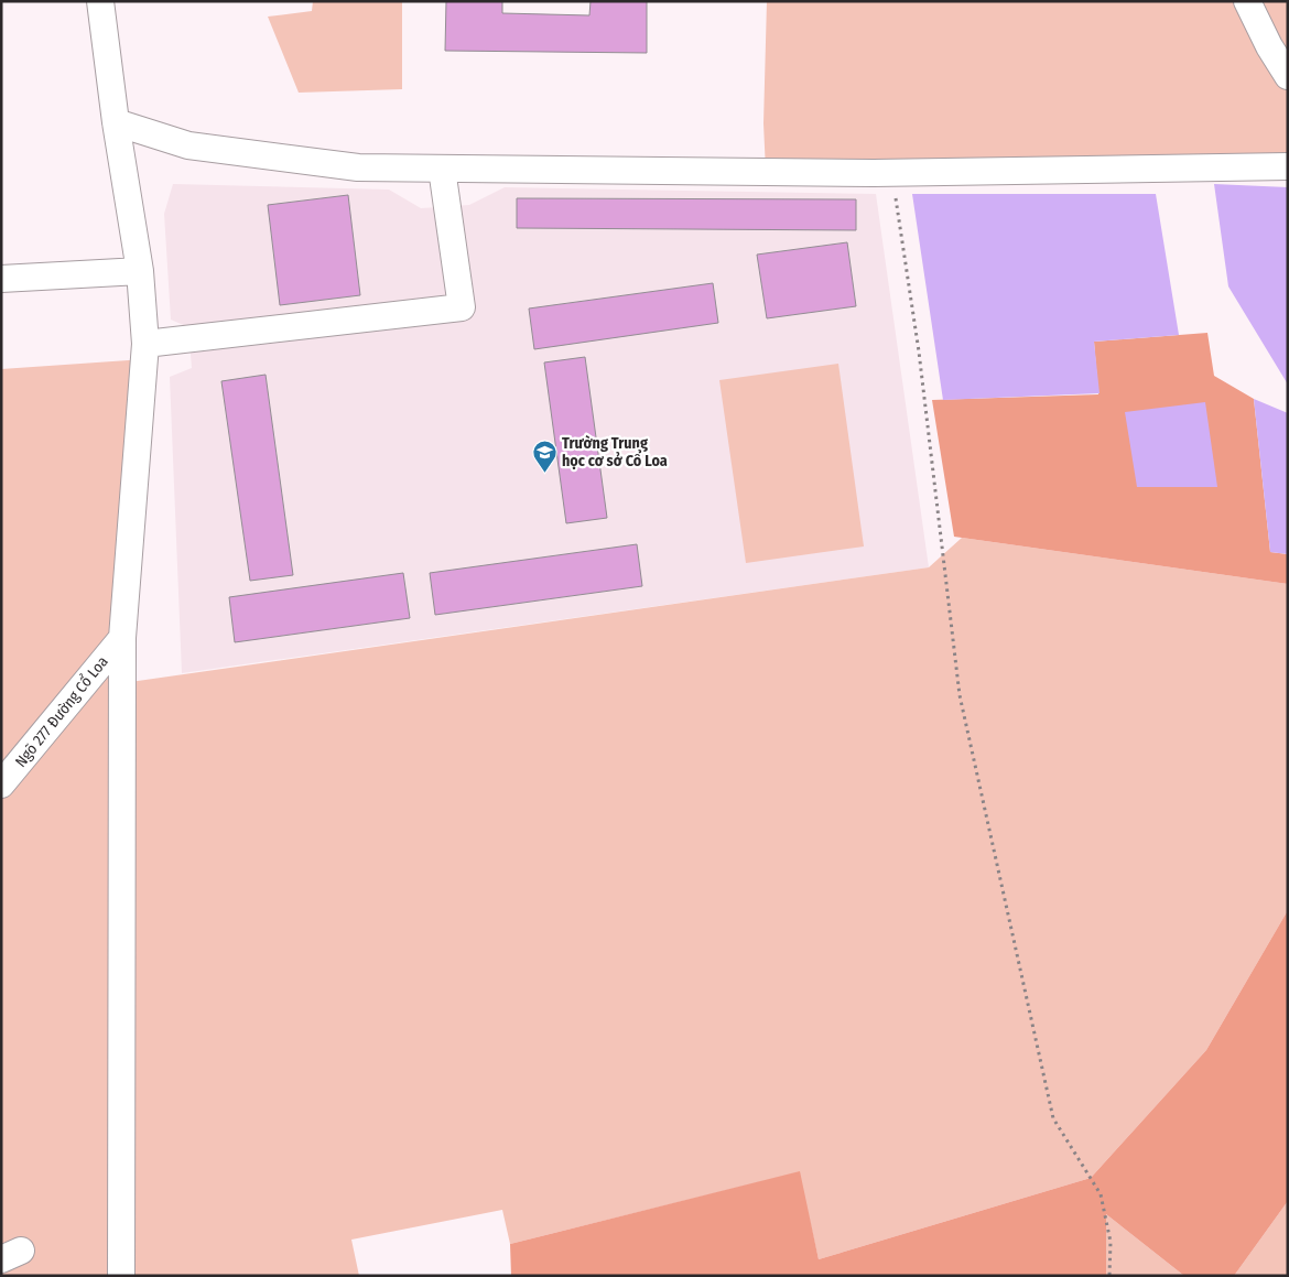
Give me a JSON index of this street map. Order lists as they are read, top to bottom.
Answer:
{
  "streets": {
    "street": ["Ngõ 277 Đường Cổ Loa"]
  },
  "places": {
    "school or university": ["Trường Trung học cơ sở Cổ Loa"]
  }
}
